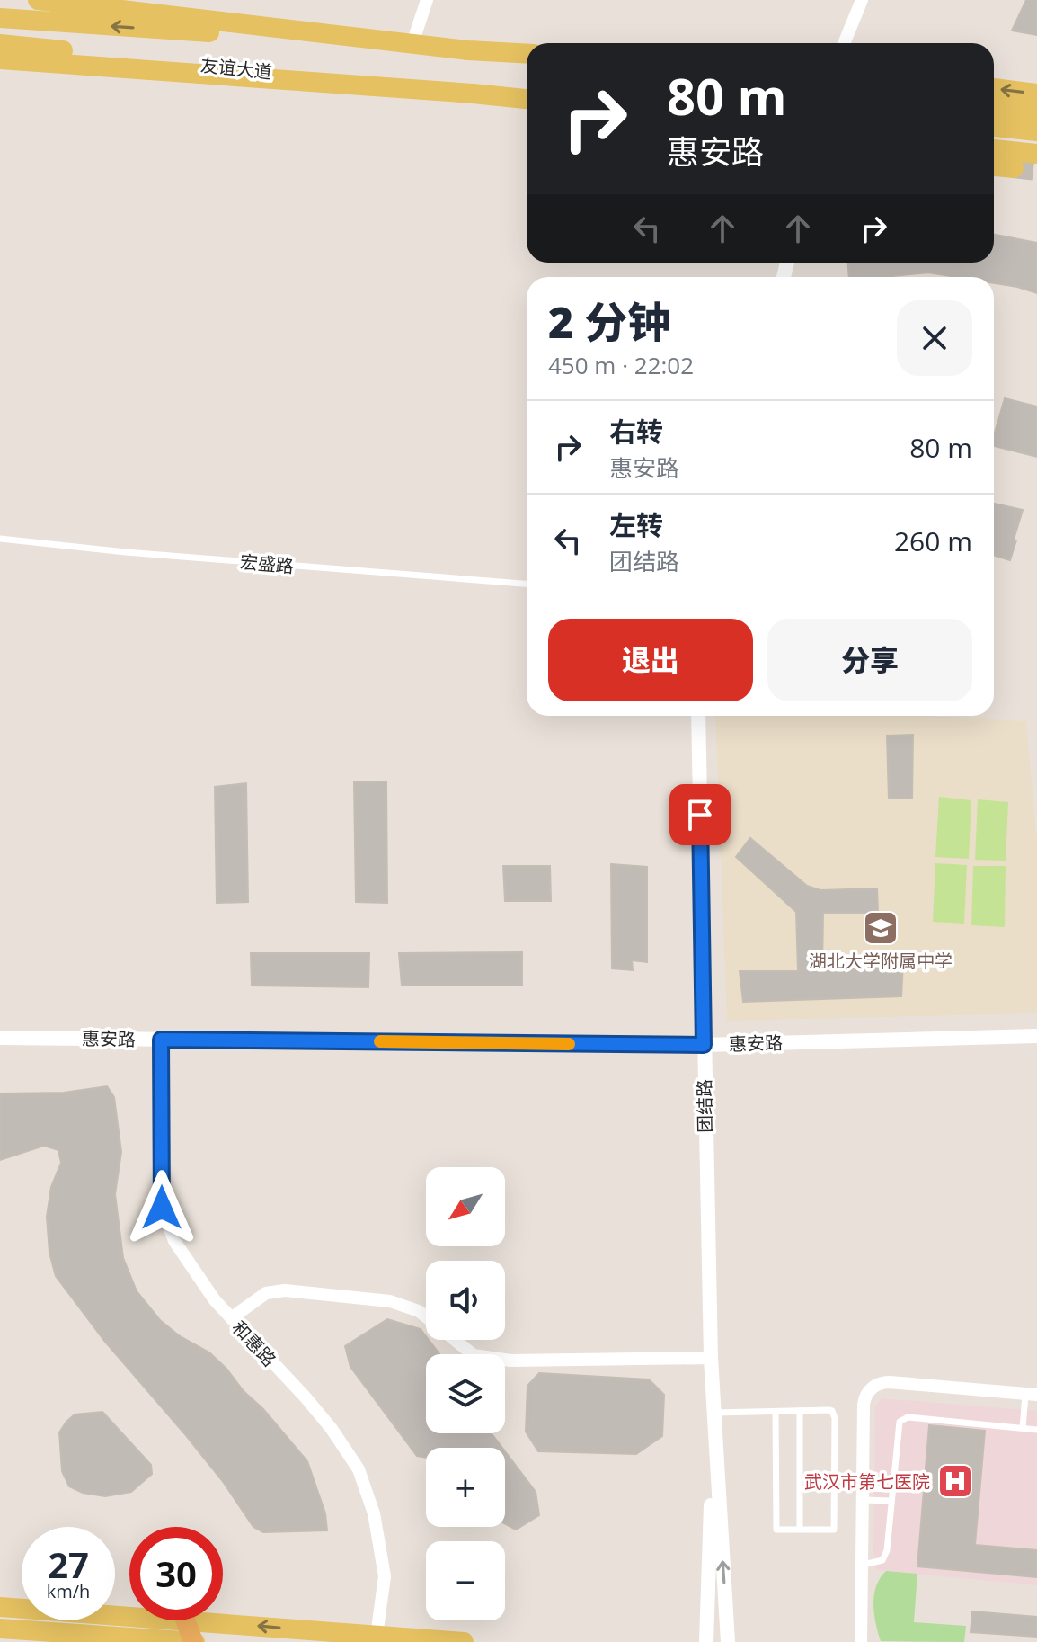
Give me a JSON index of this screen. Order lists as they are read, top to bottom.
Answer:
{
  "streets": {
    "main road": ["友谊大道"],
    "street": ["惠安路", "团结路", "和惠路"],
    "lane": ["宏盛路"]
  },
  "crossings": [
    ["惠安路", "团结路"],
    ["惠安路", "和惠路"]
  ],
  "places": {
    "school or university": ["湖北大学附属中学"],
    "hospital": ["武汉市第七医院"]
  },
  "north": "bottom left",
  "page": {
    "turn": ["80 m", "惠安路"],
    "heading": ["2 分钟", "450 m · 22:02"],
    "list": [
      {
        "name": "右转",
        "note": "惠安路",
        "value": "80 m"
      },
      {
        "name": "左转",
        "note": "团结路",
        "value": "260 m"
      }
    ],
    "buttons": ["退出", "分享"],
    "map_buttons": ["+", "−"],
    "speed": "27 km/h",
    "limit": "30"
  }
}
